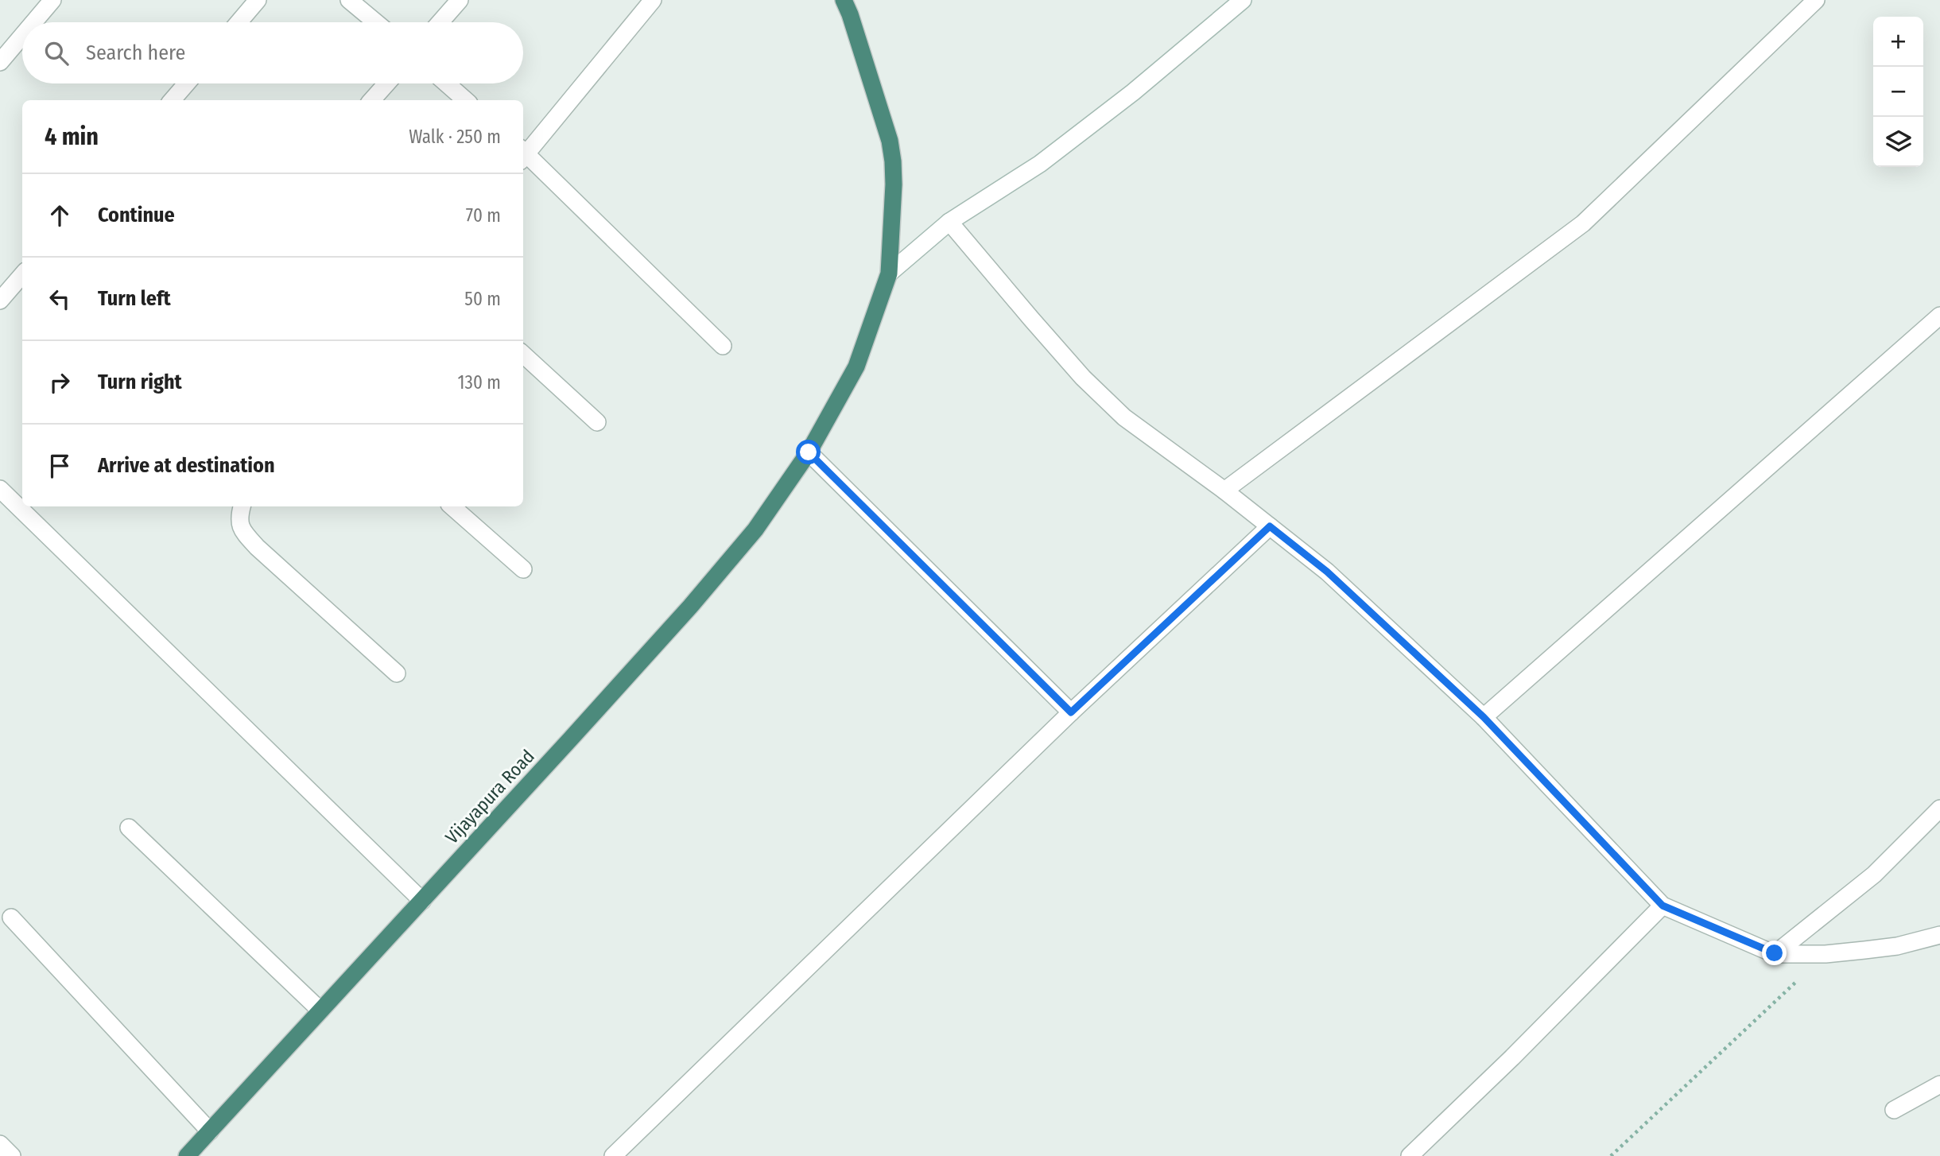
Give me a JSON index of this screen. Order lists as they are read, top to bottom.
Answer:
{
  "streets": {
    "highway": ["Vijayapura Road"]
  },
  "page": {
    "map_buttons": ["+", "−"],
    "search": "Search here",
    "heading": ["4 min", "Walk · 250 m"],
    "list": [
      ["Continue", "70 m"],
      ["Turn left", "50 m"],
      ["Turn right", "130 m"],
      "Arrive at destination"
    ]
  }
}
